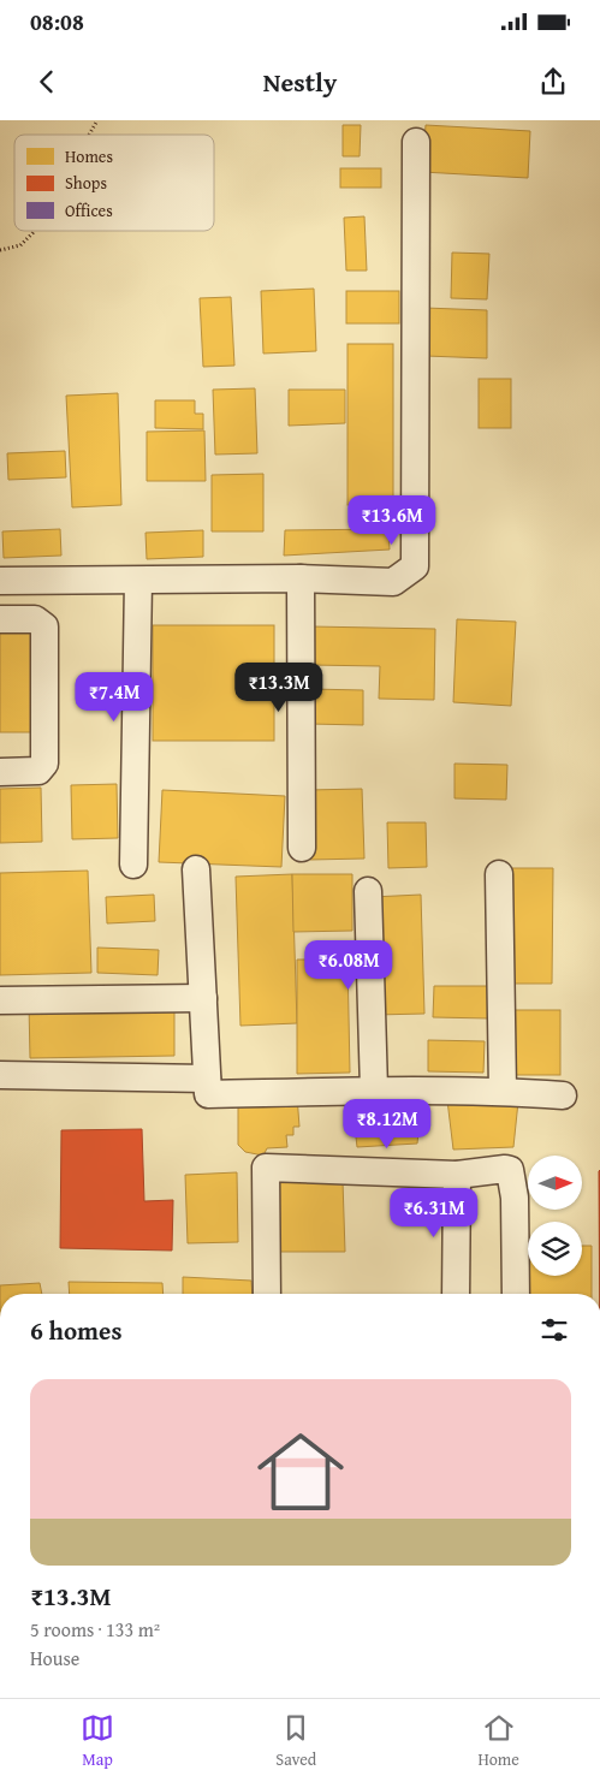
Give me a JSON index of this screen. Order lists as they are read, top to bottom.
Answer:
{
  "legend": ["Homes", "Shops", "Offices"],
  "north": "right",
  "page": {
    "status": "08:08",
    "header": "Nestly",
    "price": [
      "₹13.6M",
      "₹13.3M",
      "₹7.4M",
      "₹6.08M",
      "₹8.12M",
      "₹6.31M"
    ],
    "heading": "6 homes",
    "list": [
      {
        "name": "₹13.3M",
        "note": "5 rooms · 133 m² · House"
      }
    ],
    "tabs": ["Map", "Saved", "Home"]
  }
}
